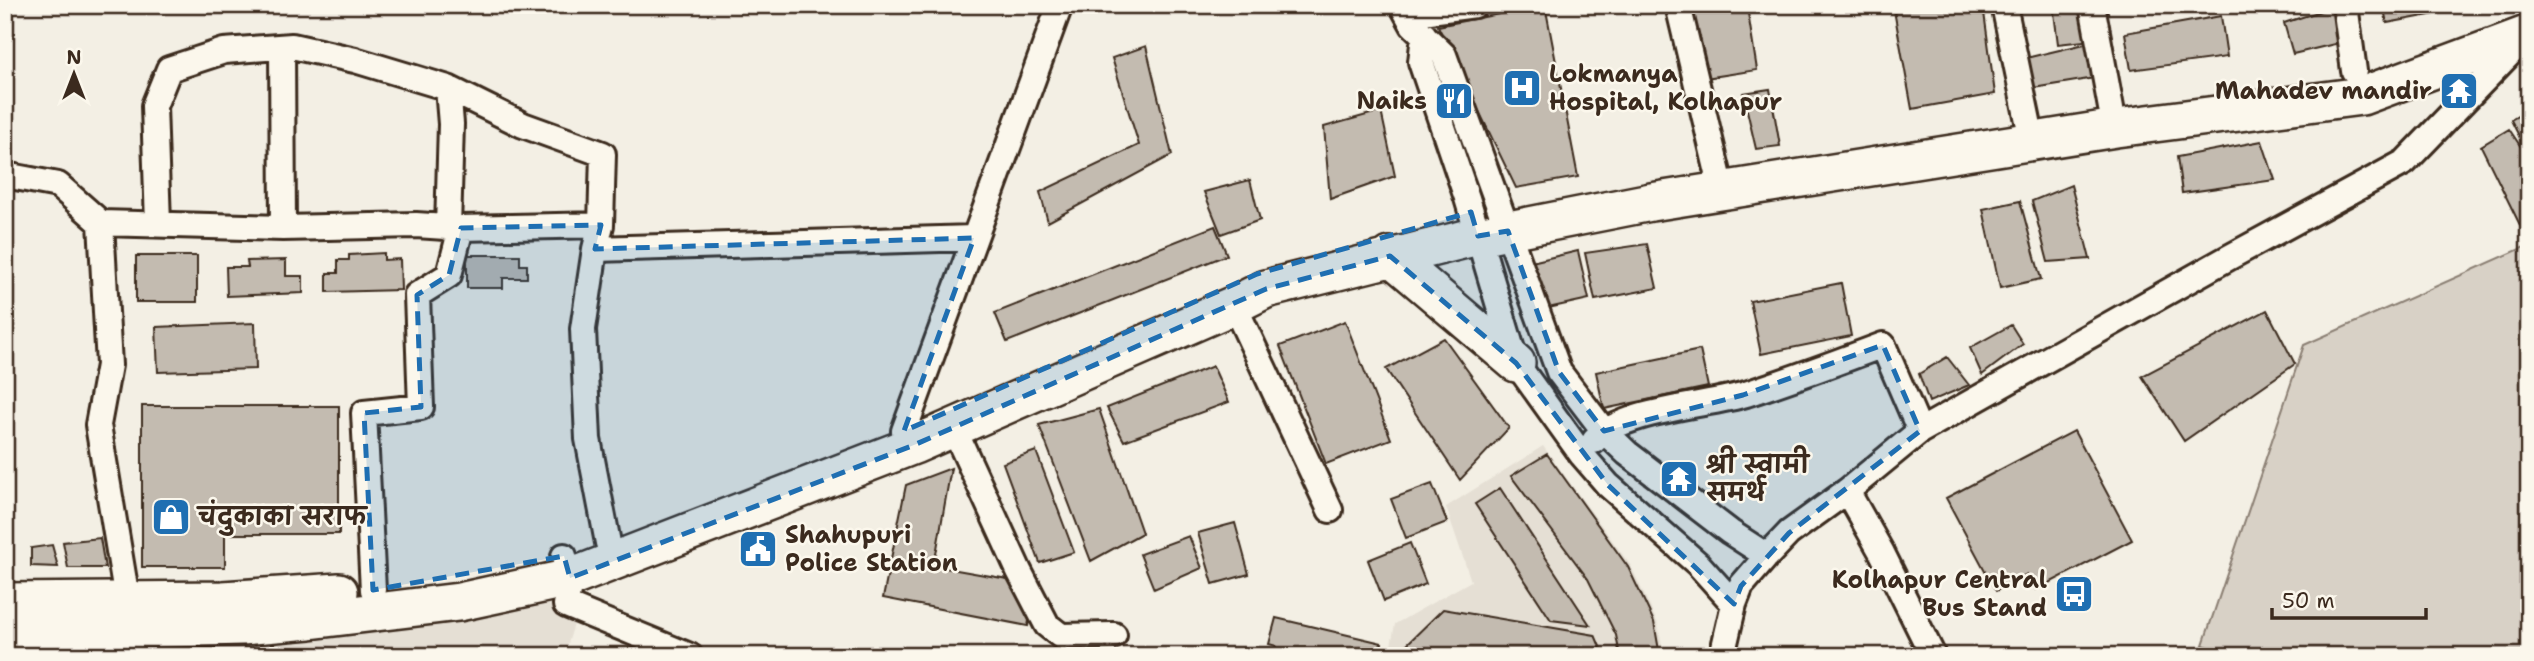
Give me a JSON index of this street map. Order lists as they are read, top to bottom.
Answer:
{
  "places": {
    "hospital": ["Lokmanya Hospital, Kolhapur"],
    "temple": ["Mahadev mandir", "श्री स्वामी समर्थ"],
    "restaurant": ["Naiks"],
    "shop": ["चंदुकाका सराफ"],
    "public building": ["Shahupuri Police Station"],
    "bus stop": ["Kolhapur Central Bus Stand"]
  },
  "scale_bar": "50 m",
  "north": "top"
}
